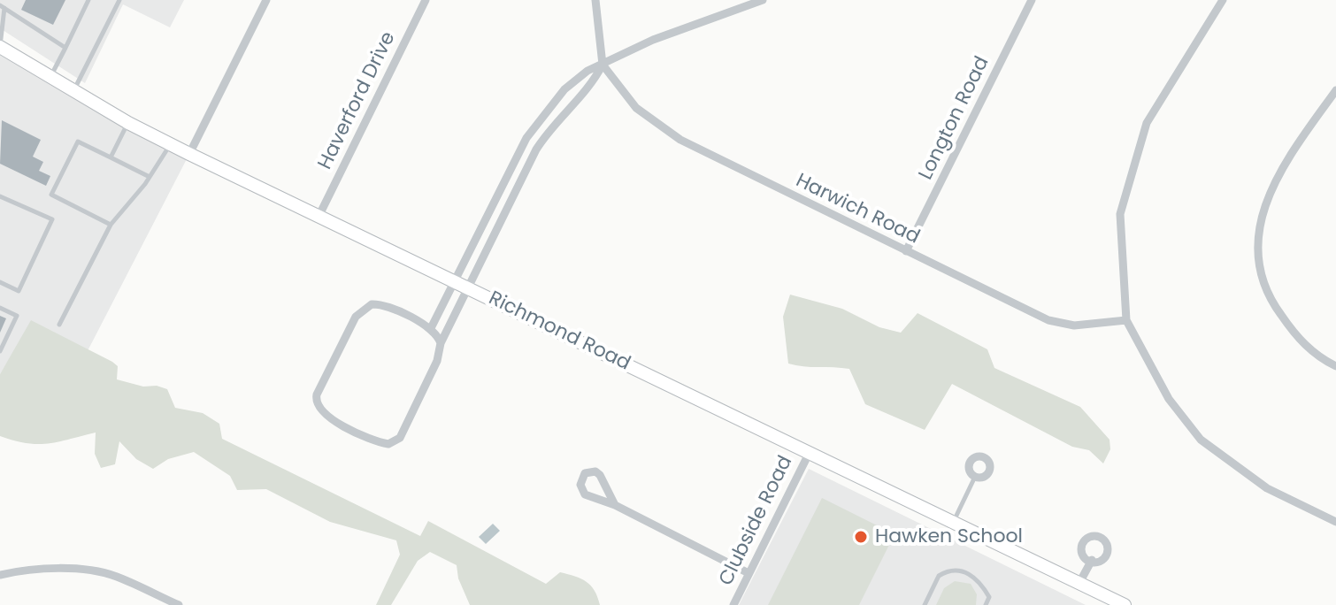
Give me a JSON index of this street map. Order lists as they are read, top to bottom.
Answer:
{
  "streets": {
    "main road": ["Richmond Road"],
    "street": [
      "Haverford Drive",
      "Longton Road",
      "Harwich Road",
      "Clubside Road"
    ]
  },
  "crossings": [
    ["Haverford Drive", "Richmond Road"],
    ["Longton Road", "Harwich Road"],
    ["Richmond Road", "Clubside Road"]
  ],
  "places": ["Hawken School"]
}
